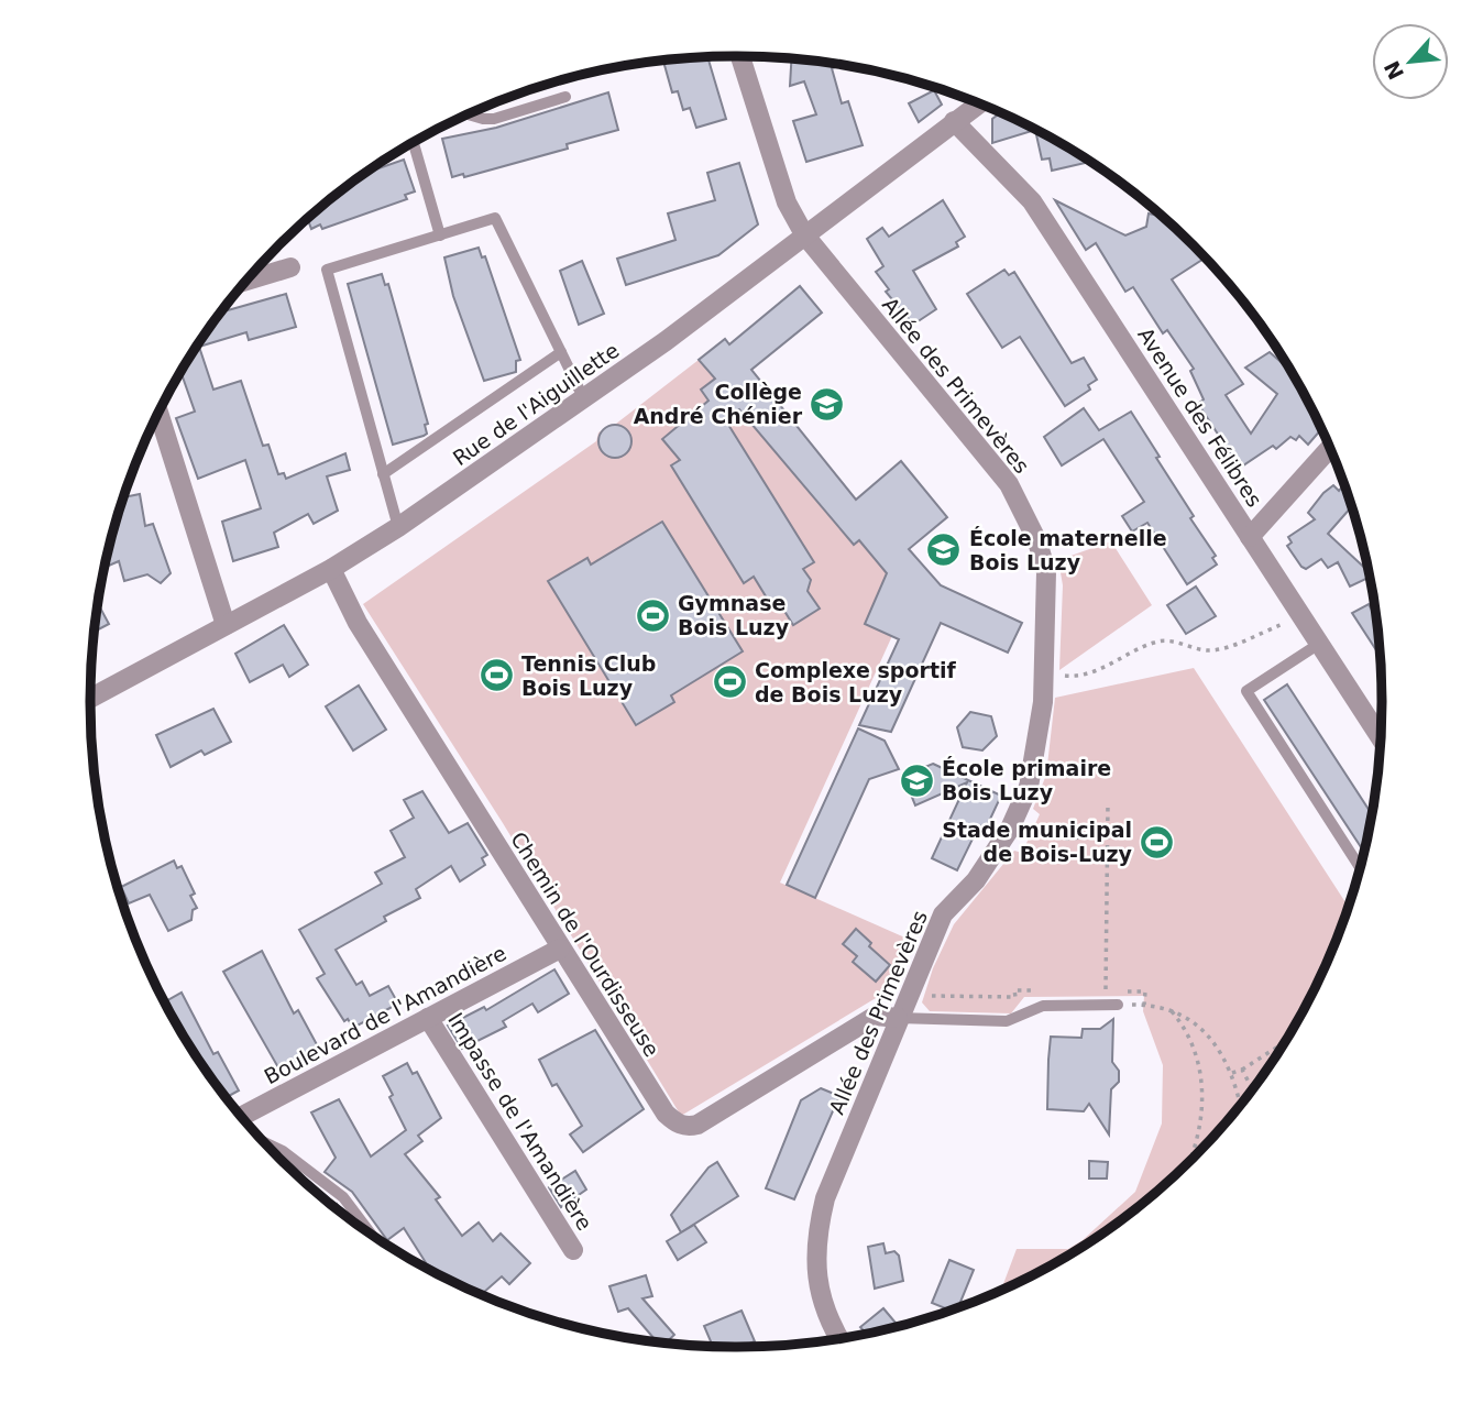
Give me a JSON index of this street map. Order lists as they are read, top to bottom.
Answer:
{
  "streets": {
    "street": [
      "Allée des Primevères",
      "Rue de l'Aiguillette",
      "Avenue des Félibres",
      "Chemin de l'Ourdisseuse",
      "Boulevard de l'Amandière",
      "Impasse de l'Amandière"
    ]
  },
  "crossings": [
    ["Allée des Primevères", "Rue de l'Aiguillette"],
    ["Allée des Primevères", "Chemin de l'Ourdisseuse"],
    ["Rue de l'Aiguillette", "Avenue des Félibres"],
    ["Rue de l'Aiguillette", "Chemin de l'Ourdisseuse"],
    ["Chemin de l'Ourdisseuse", "Boulevard de l'Amandière"],
    ["Boulevard de l'Amandière", "Impasse de l'Amandière"]
  ],
  "places": {
    "school or university": ["Collège André Chénier", "École maternelle Bois Luzy", "École primaire Bois Luzy"],
    "sports": [
      "Gymnase Bois Luzy",
      "Tennis Club Bois Luzy",
      "Complexe sportif de Bois Luzy",
      "Stade municipal de Bois-Luzy"
    ]
  },
  "north": "bottom left"
}
